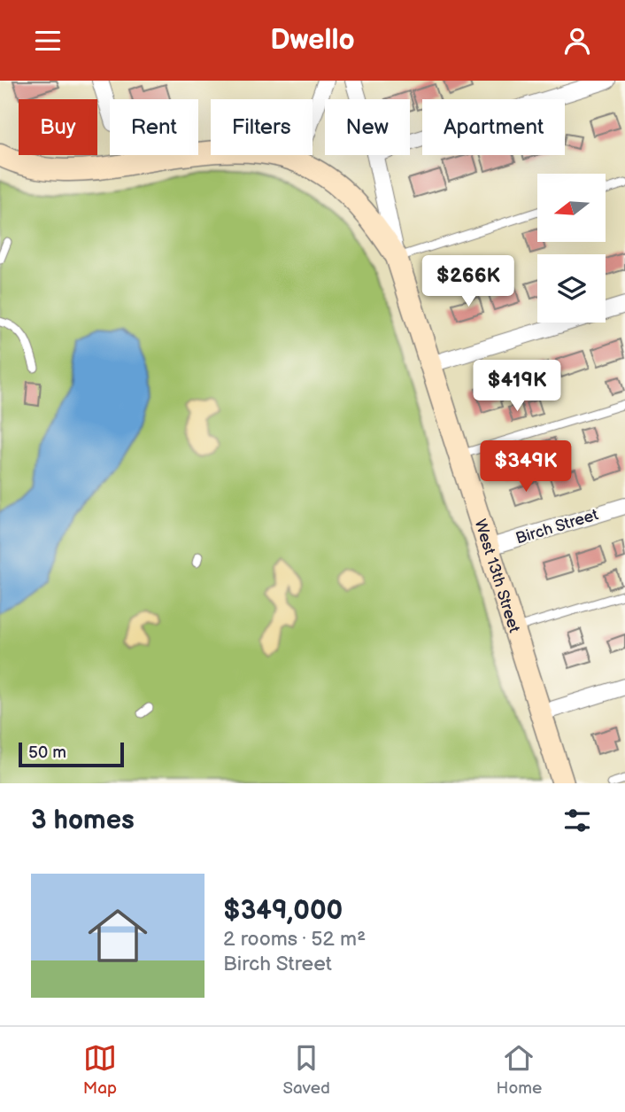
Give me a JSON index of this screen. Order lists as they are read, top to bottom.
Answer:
{
  "streets": {
    "main road": ["West 13th Street"],
    "street": ["Birch Street"]
  },
  "crossings": [
    ["Birch Street", "West 13th Street"]
  ],
  "scale_bar": "50 m",
  "north": "left",
  "page": {
    "header": "Dwello",
    "chip": [
      "Buy",
      "Rent",
      "Filters",
      "New",
      "Apartment"
    ],
    "price": ["$266K", "$419K", "$349K"],
    "scale": "50 m",
    "heading": "3 homes",
    "list": [
      {
        "name": "$349,000",
        "note": "2 rooms · 52 m² · Birch Street"
      }
    ],
    "tabs": ["Map", "Saved", "Home"]
  }
}
